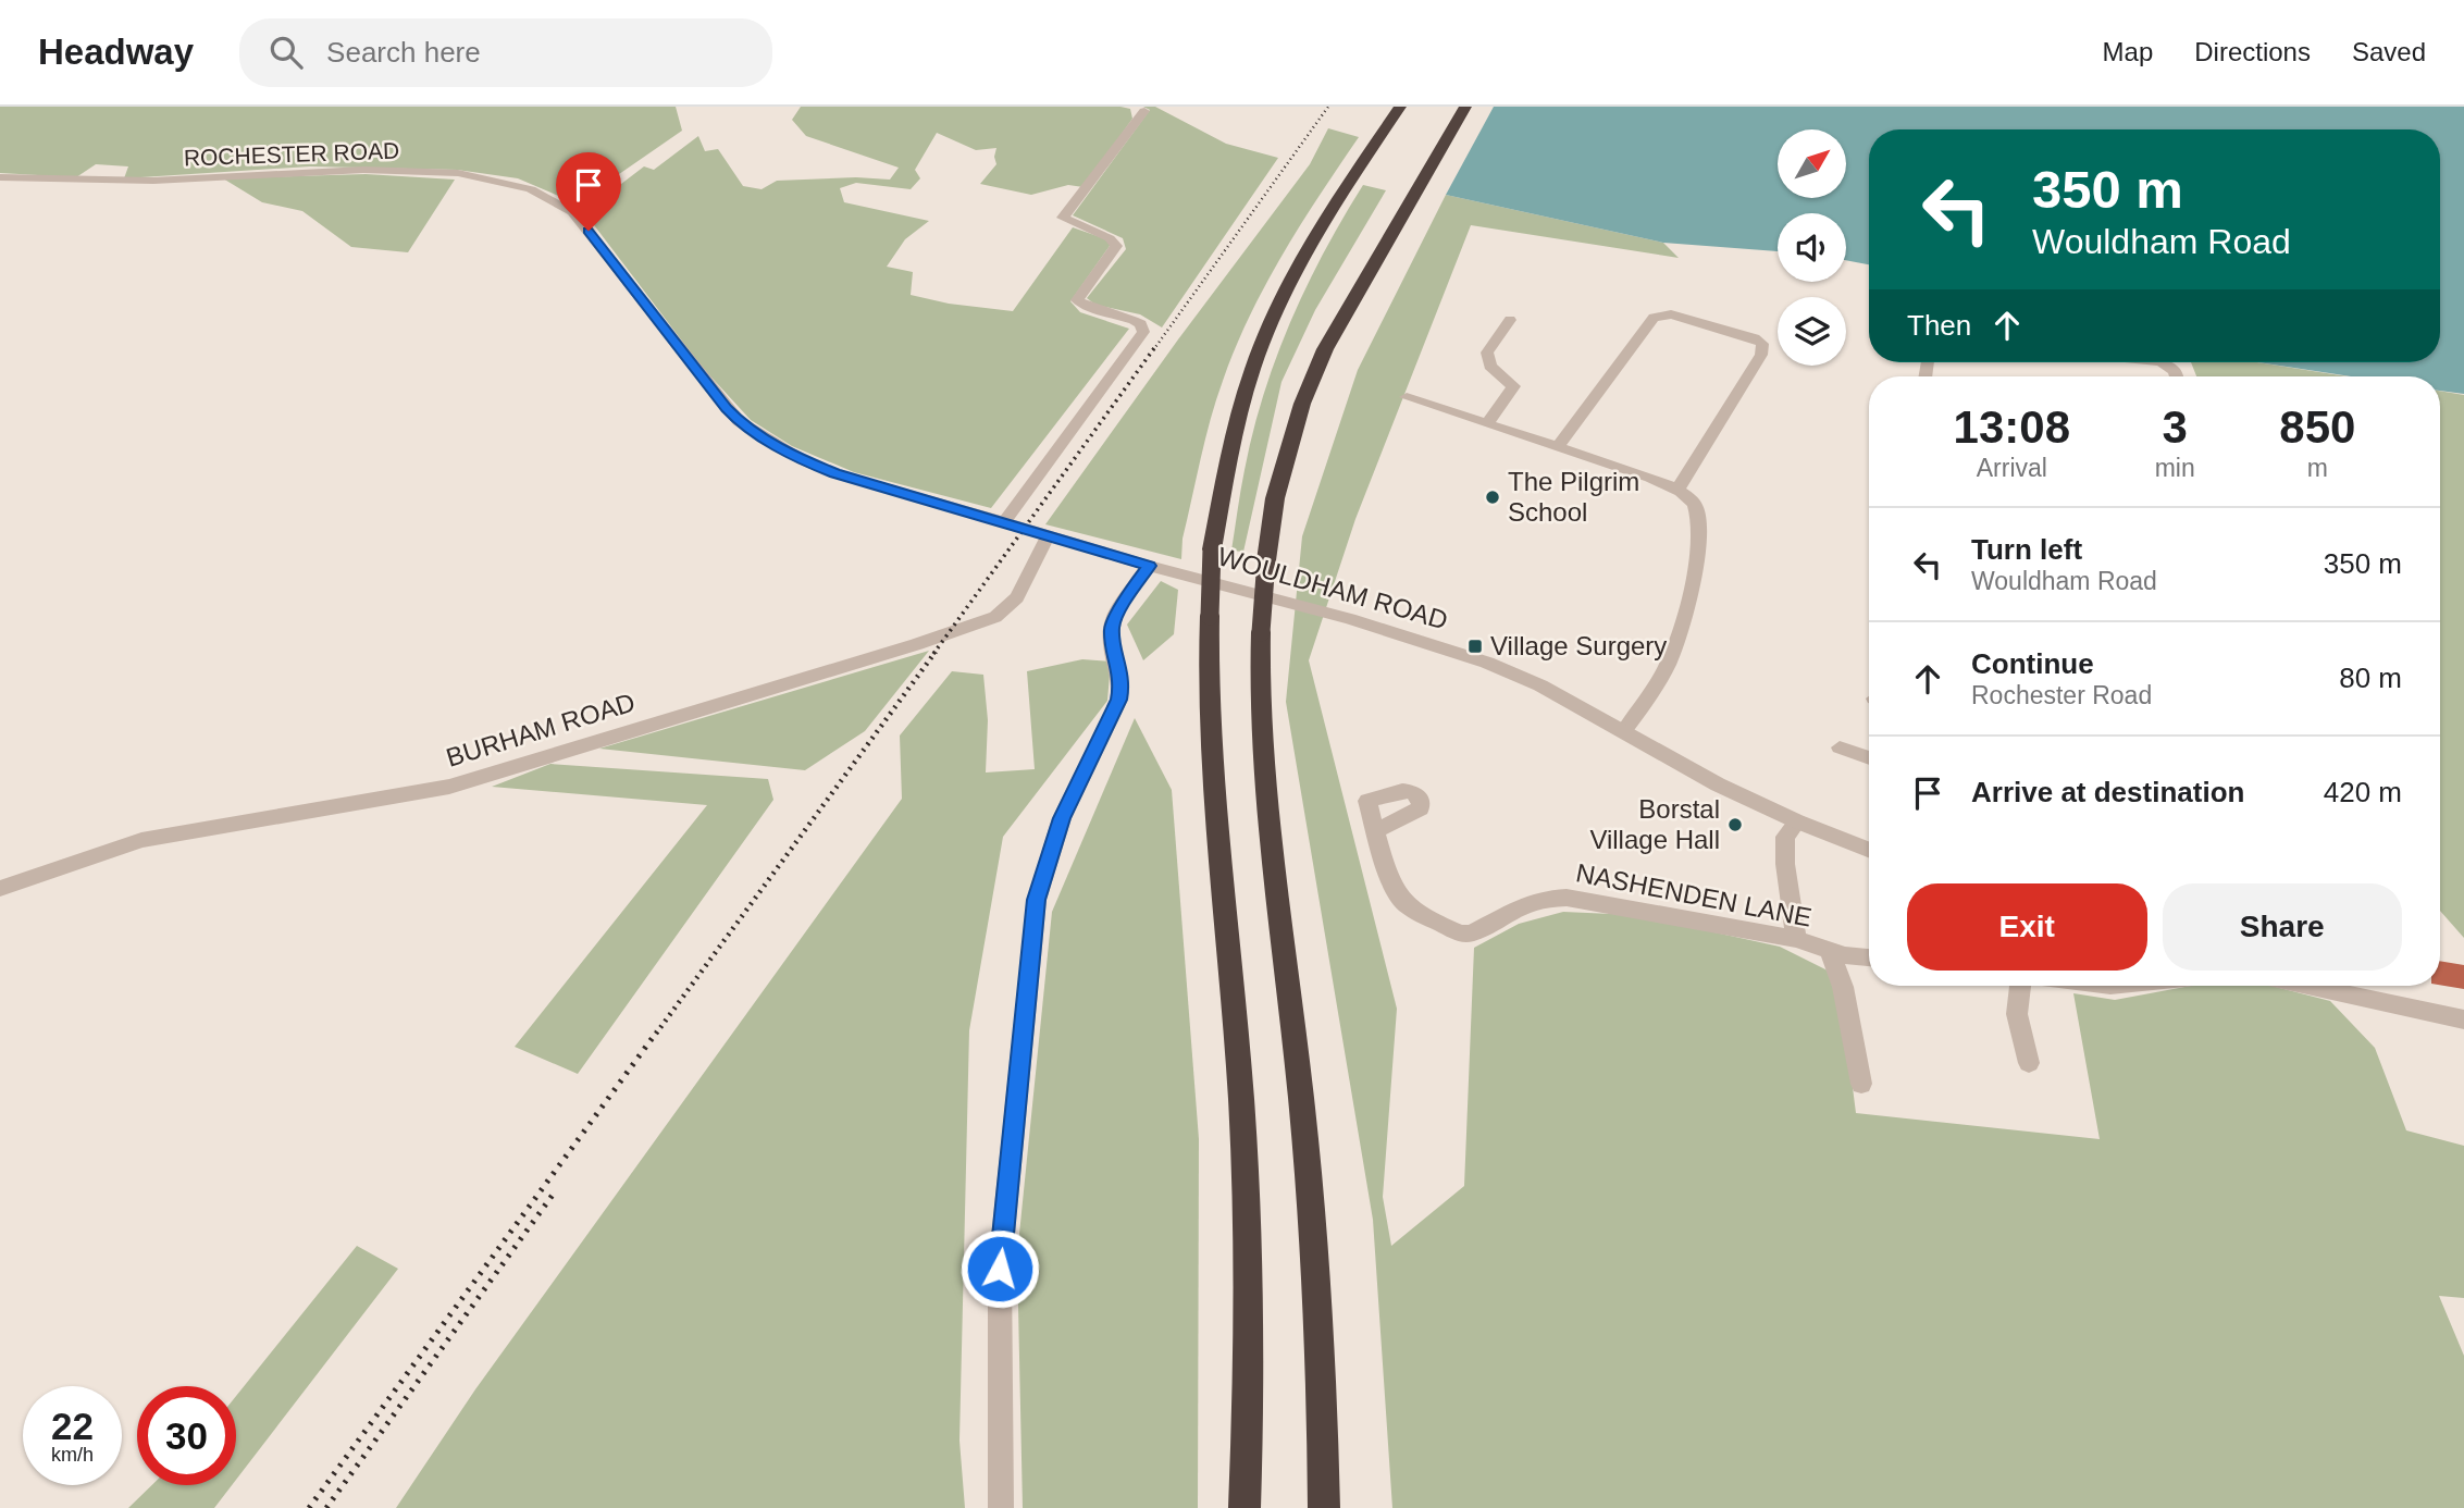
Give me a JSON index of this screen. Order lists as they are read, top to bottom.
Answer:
{
  "streets": {
    "street": [
      "ROCHESTER ROAD",
      "WOULDHAM ROAD",
      "BURHAM ROAD",
      "NASHENDEN LANE"
    ]
  },
  "crossings": [
    ["ROCHESTER ROAD", "WOULDHAM ROAD"],
    ["WOULDHAM ROAD", "BURHAM ROAD"]
  ],
  "places": {
    "other": ["The Pilgrim School", "Borstal Village Hall"],
    "transit": ["Village Surgery"]
  },
  "north": "top right",
  "page": {
    "header": "Headway",
    "search": "Search here",
    "nav": ["Map", "Directions", "Saved"],
    "turn": ["350 m", "Wouldham Road"],
    "then": "Then",
    "eta": [
      "13:08",
      "Arrival",
      "3",
      "min",
      "850",
      "m"
    ],
    "list": [
      {
        "name": "Turn left",
        "note": "Wouldham Road",
        "value": "350 m"
      },
      {
        "name": "Continue",
        "note": "Rochester Road",
        "value": "80 m"
      },
      {
        "name": "Arrive at destination",
        "value": "420 m"
      }
    ],
    "buttons": ["Exit", "Share"],
    "speed": "22 km/h",
    "limit": "30"
  }
}
